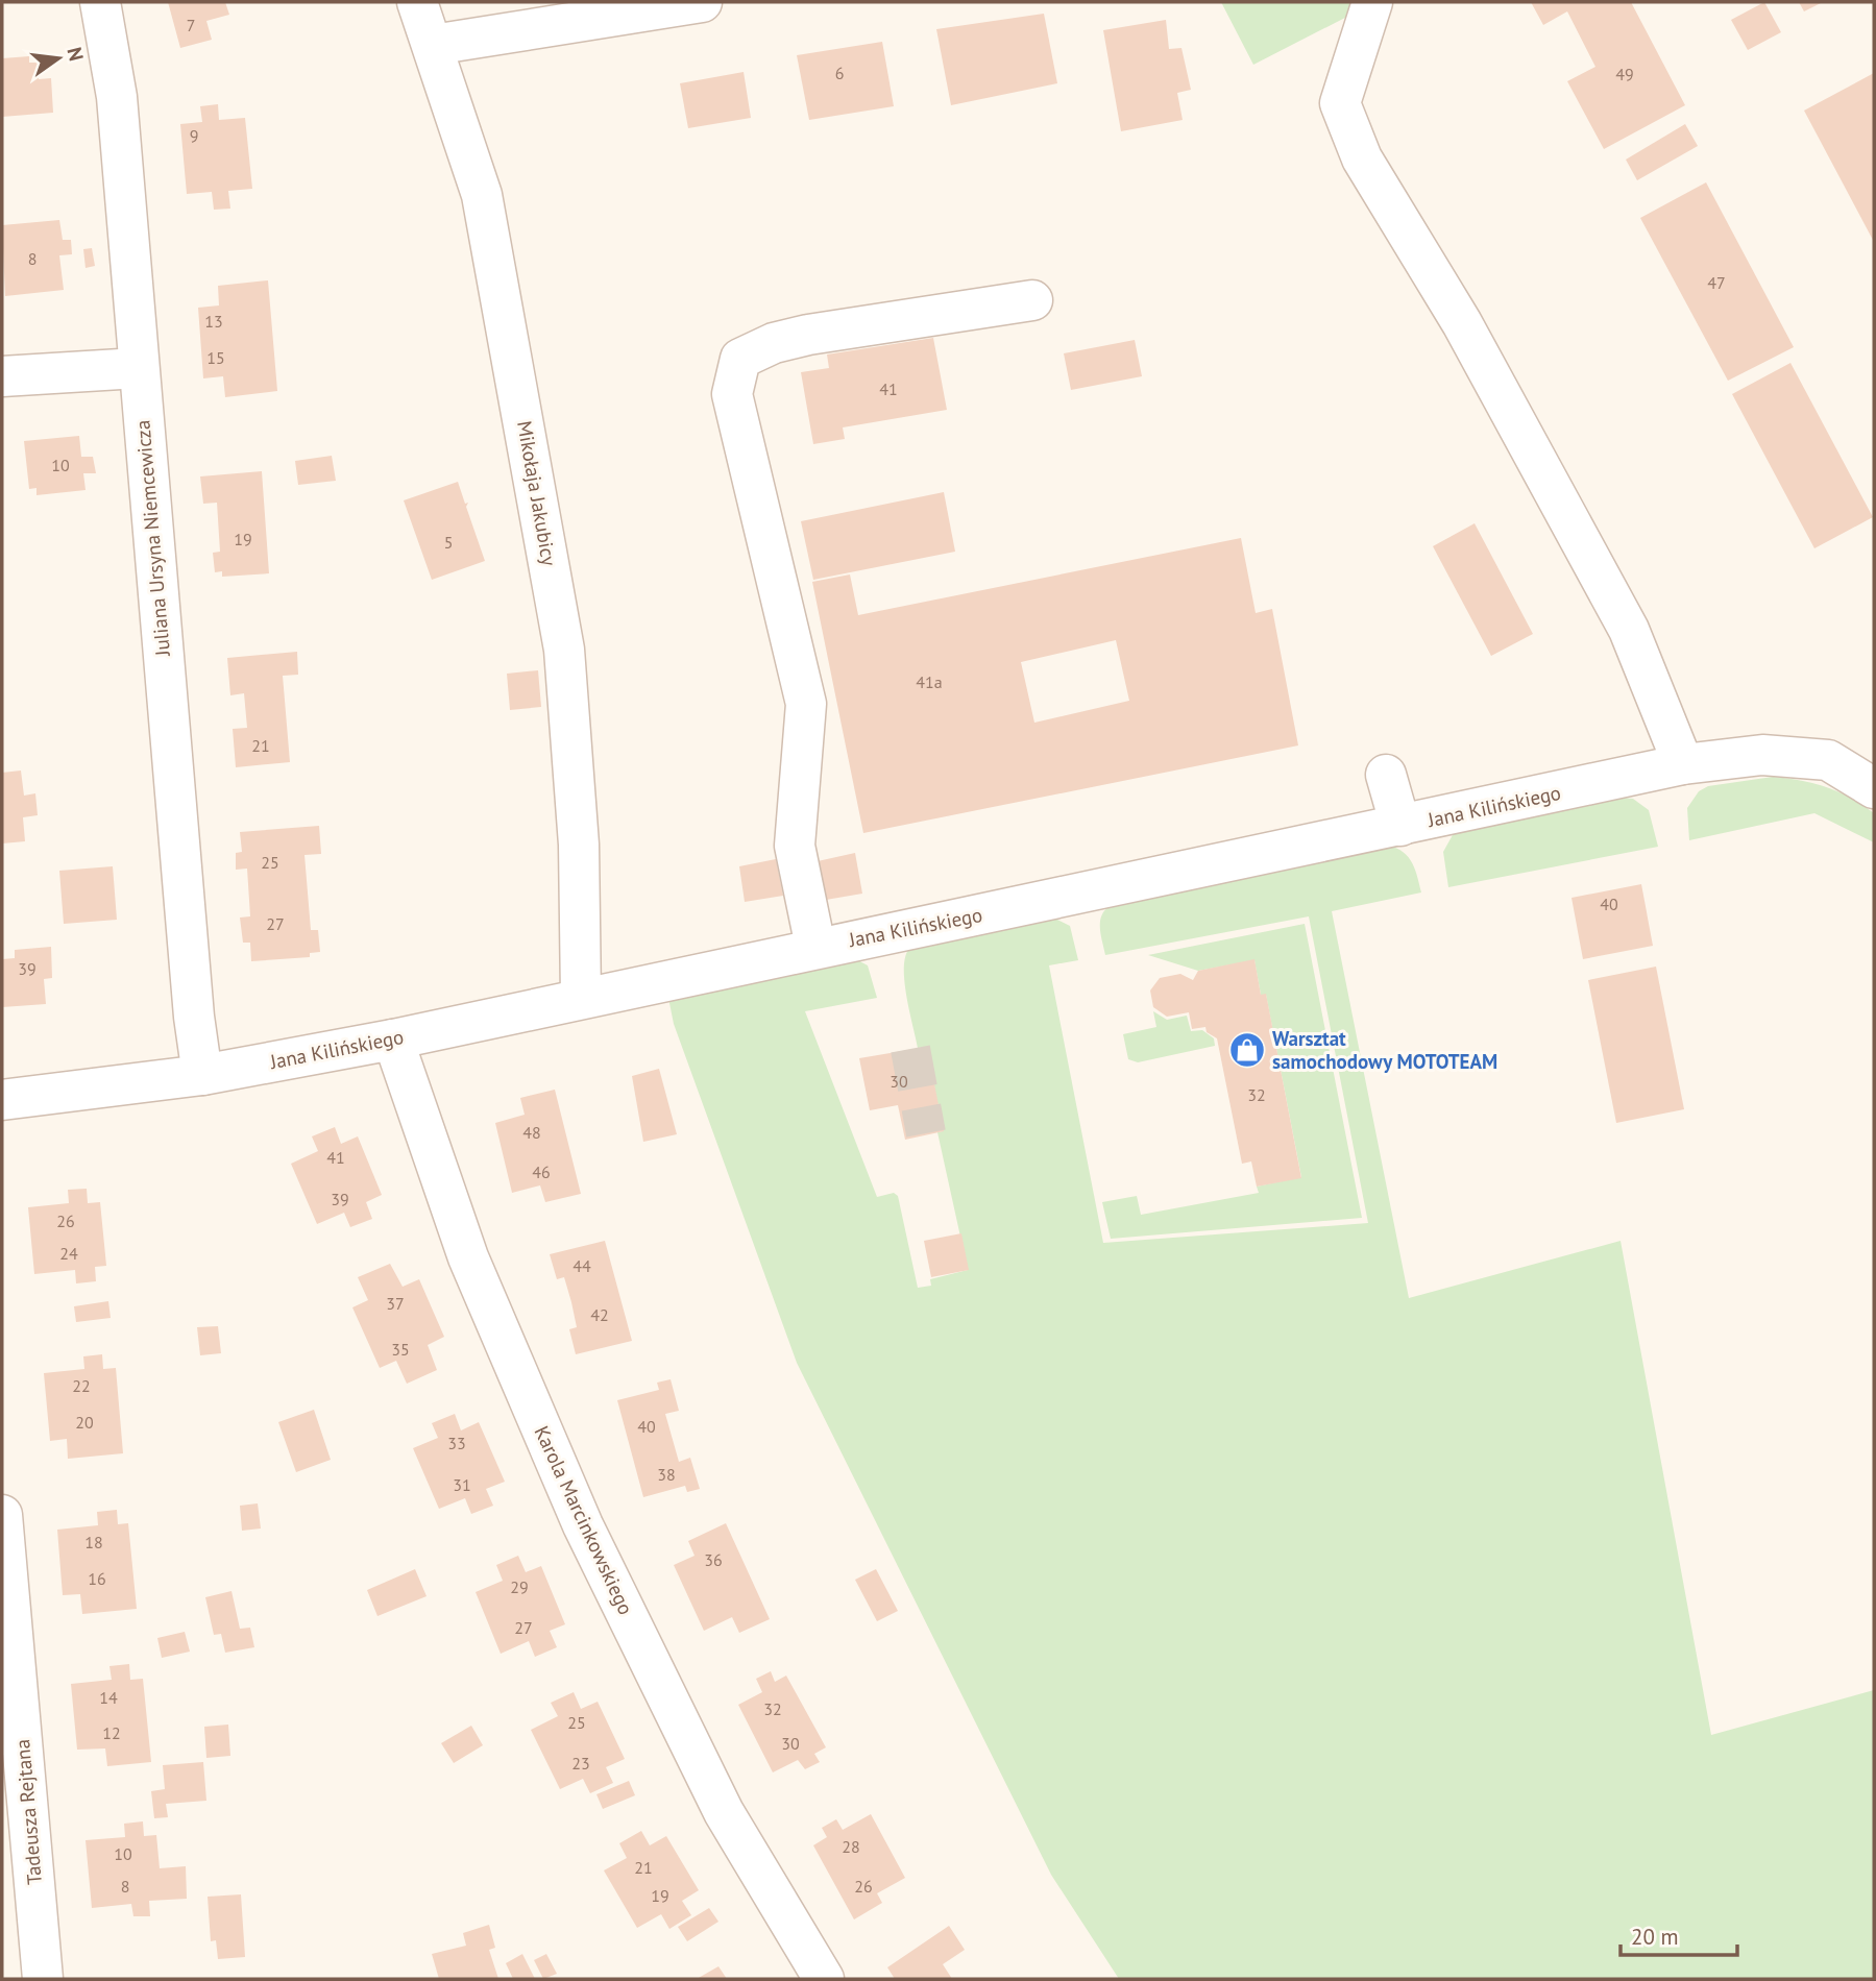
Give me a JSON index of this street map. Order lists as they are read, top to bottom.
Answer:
{
  "streets": {
    "street": [
      "Mikołaja Jakubicy",
      "Juliana Ursyna Niemcewicza",
      "Jana Kilińskiego",
      "Karola Marcinkowskiego",
      "Tadeusza Rejtana"
    ]
  },
  "crossings": [
    ["Mikołaja Jakubicy", "Jana Kilińskiego"],
    ["Juliana Ursyna Niemcewicza", "Jana Kilińskiego"],
    ["Jana Kilińskiego", "Karola Marcinkowskiego"]
  ],
  "places": {
    "shop": ["Warsztat samochodowy MOTOTEAM"]
  },
  "house_numbers": [
    "7",
    "6",
    "49",
    "9",
    "8",
    "47",
    "13",
    "15",
    "41",
    "10",
    "19",
    "5",
    "41a",
    "21",
    "25",
    "40",
    "27",
    "39",
    "30",
    "32",
    "48",
    "41",
    "46",
    "39",
    "26",
    "24",
    "44",
    "37",
    "42",
    "35",
    "22",
    "20",
    "40",
    "33",
    "38",
    "31",
    "18",
    "36",
    "16",
    "29",
    "27",
    "14",
    "32",
    "25",
    "12",
    "30",
    "23",
    "28",
    "10",
    "21",
    "8",
    "26",
    "19"
  ],
  "scale_bar": "20 m",
  "north": "right"
}
